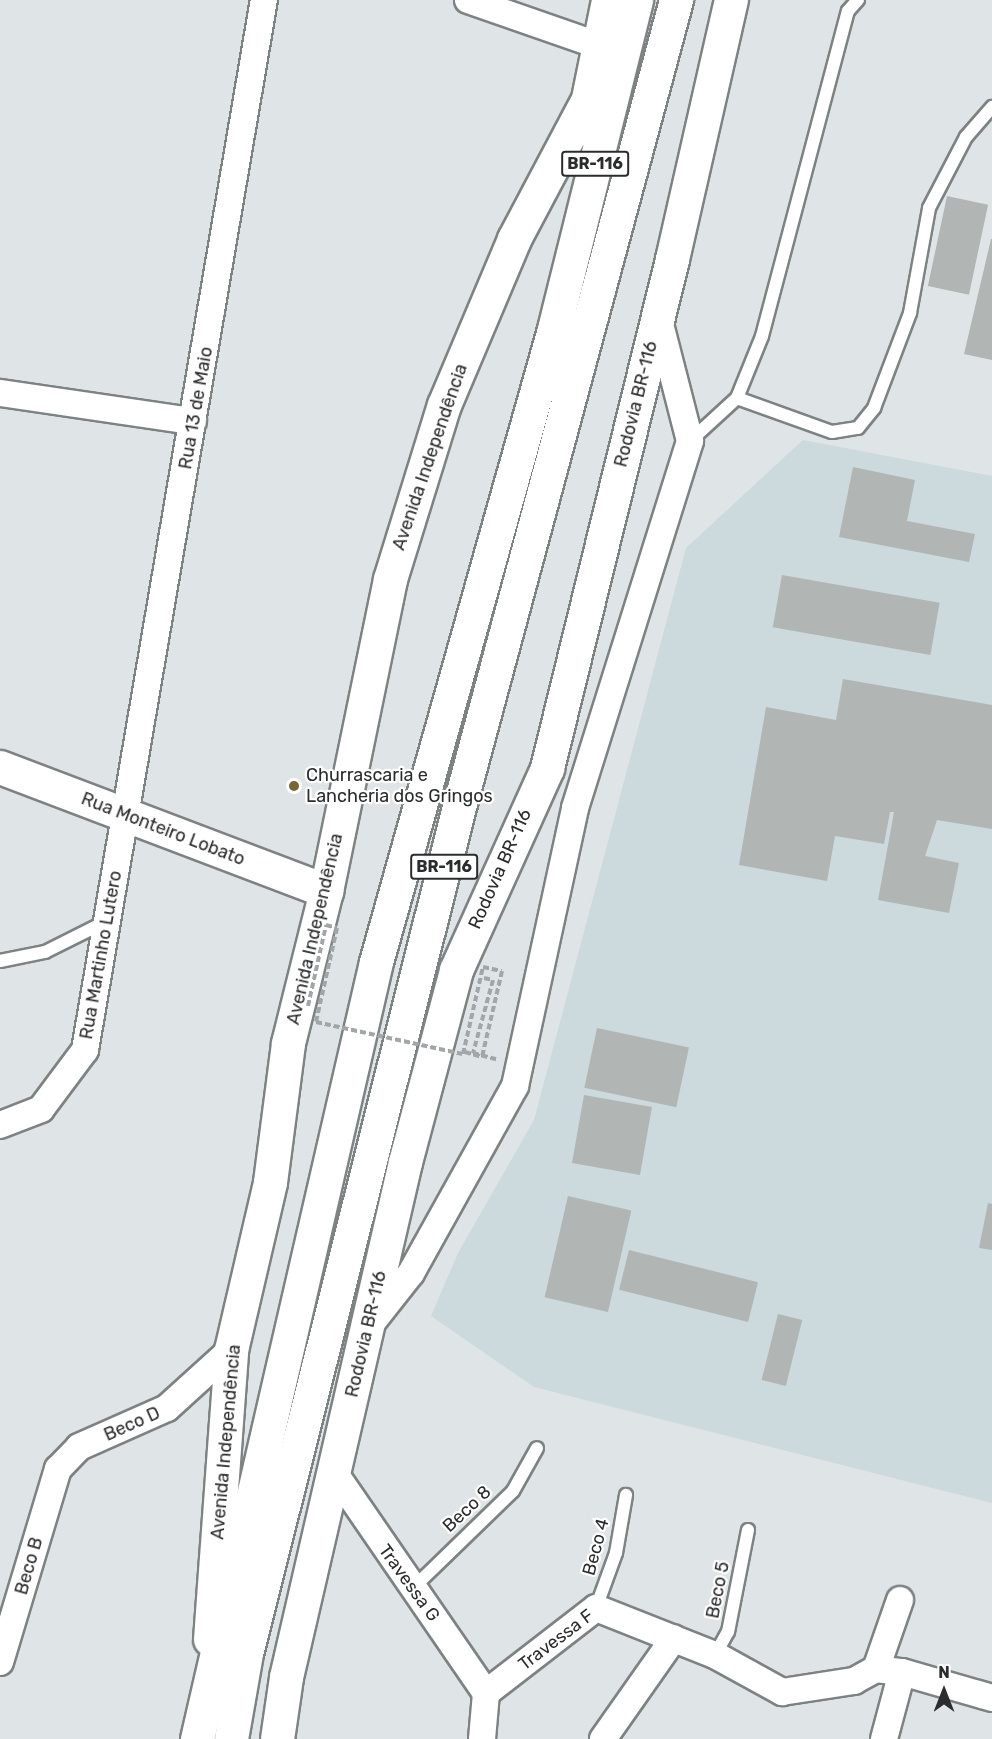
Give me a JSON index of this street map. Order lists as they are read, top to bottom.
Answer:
{
  "streets": {
    "main road": [
      "BR-116",
      "Rodovia BR-116",
      "Avenida Independência",
      "Rua Monteiro Lobato"
    ],
    "street": [
      "Rua 13 de Maio",
      "Rua Martinho Lutero",
      "Beco D",
      "Beco B",
      "Travessa G",
      "Travessa F"
    ],
    "lane": ["Beco 8", "Beco 4", "Beco 5"]
  },
  "crossings": [
    ["BR-116", "Avenida Independência"],
    ["Rodovia BR-116", "Travessa G"],
    ["Rua 13 de Maio", "Rua Monteiro Lobato"],
    ["Rua 13 de Maio", "Rua Martinho Lutero"],
    ["Avenida Independência", "Rua Monteiro Lobato"],
    ["Avenida Independência", "Beco D"],
    ["Rua Monteiro Lobato", "Rua Martinho Lutero"],
    ["Beco D", "Beco B"],
    ["Beco 8", "Travessa G"],
    ["Beco 4", "Travessa F"],
    ["Travessa G", "Travessa F"],
    ["Beco 5", "Travessa F"]
  ],
  "places": ["Churrascaria e Lancheria dos Gringos"],
  "north": "top"
}
